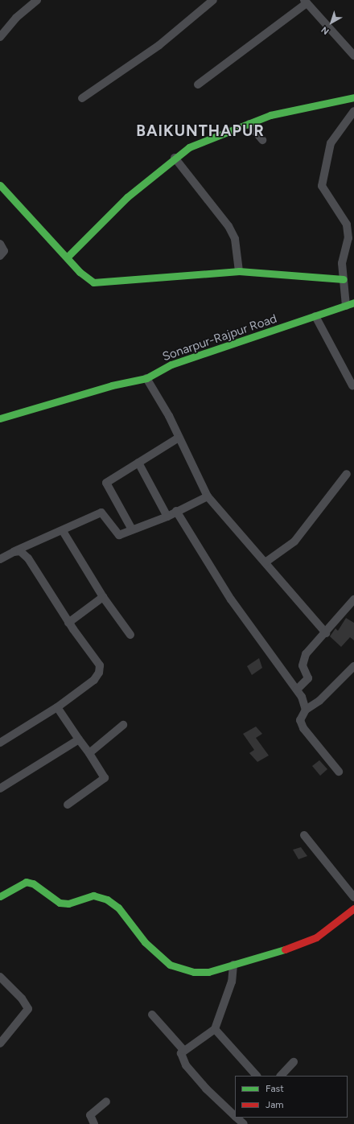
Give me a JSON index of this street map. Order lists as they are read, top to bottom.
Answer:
{
  "streets": {
    "street": ["Sonarpur-Rajpur Road"]
  },
  "districts": ["BAIKUNTHAPUR"],
  "legend": ["Fast", "Jam"],
  "north": "bottom left"
}
